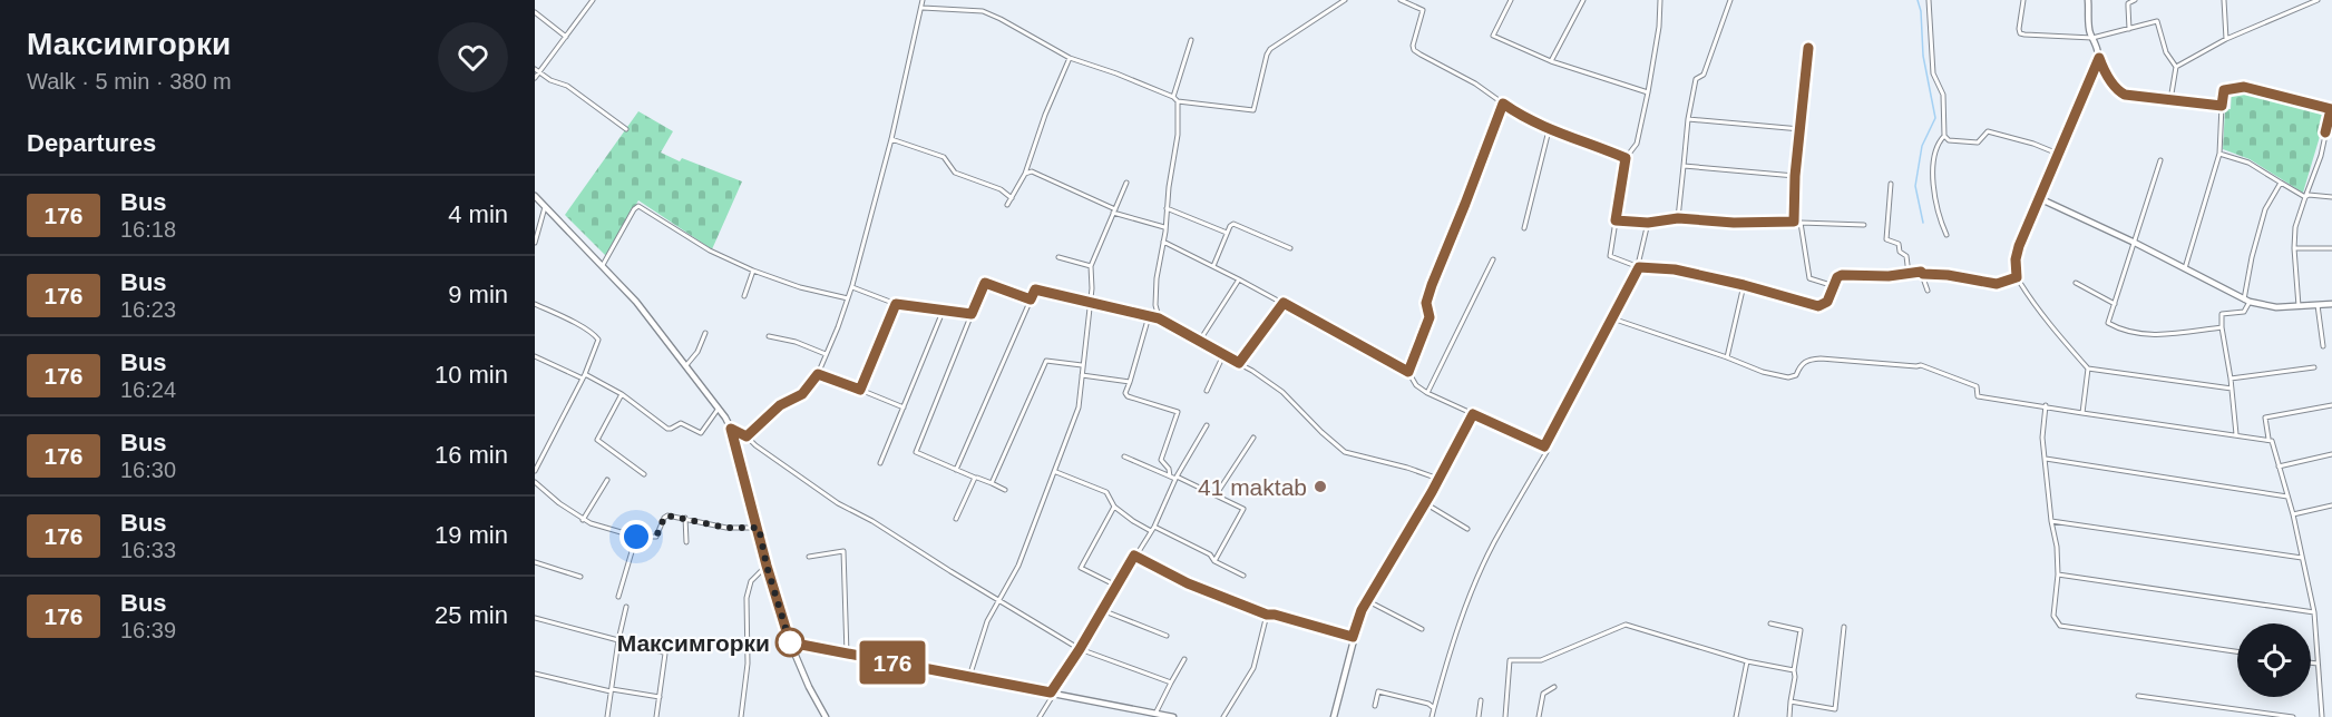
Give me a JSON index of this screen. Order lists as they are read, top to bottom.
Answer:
{
  "places": ["41 maktab", "Максимгорки"],
  "lines": ["bus line 176"],
  "page": {
    "heading": [
      ["Максимгорки", "Walk · 5 min · 380 m"],
      "Departures"
    ],
    "on_map": "176",
    "list": [
      {
        "mark": "176",
        "name": "Bus",
        "note": "16:18",
        "value": "4 min"
      },
      {
        "mark": "176",
        "name": "Bus",
        "note": "16:23",
        "value": "9 min"
      },
      {
        "mark": "176",
        "name": "Bus",
        "note": "16:24",
        "value": "10 min"
      },
      {
        "mark": "176",
        "name": "Bus",
        "note": "16:30",
        "value": "16 min"
      },
      {
        "mark": "176",
        "name": "Bus",
        "note": "16:33",
        "value": "19 min"
      },
      {
        "mark": "176",
        "name": "Bus",
        "note": "16:39",
        "value": "25 min"
      }
    ]
  }
}
